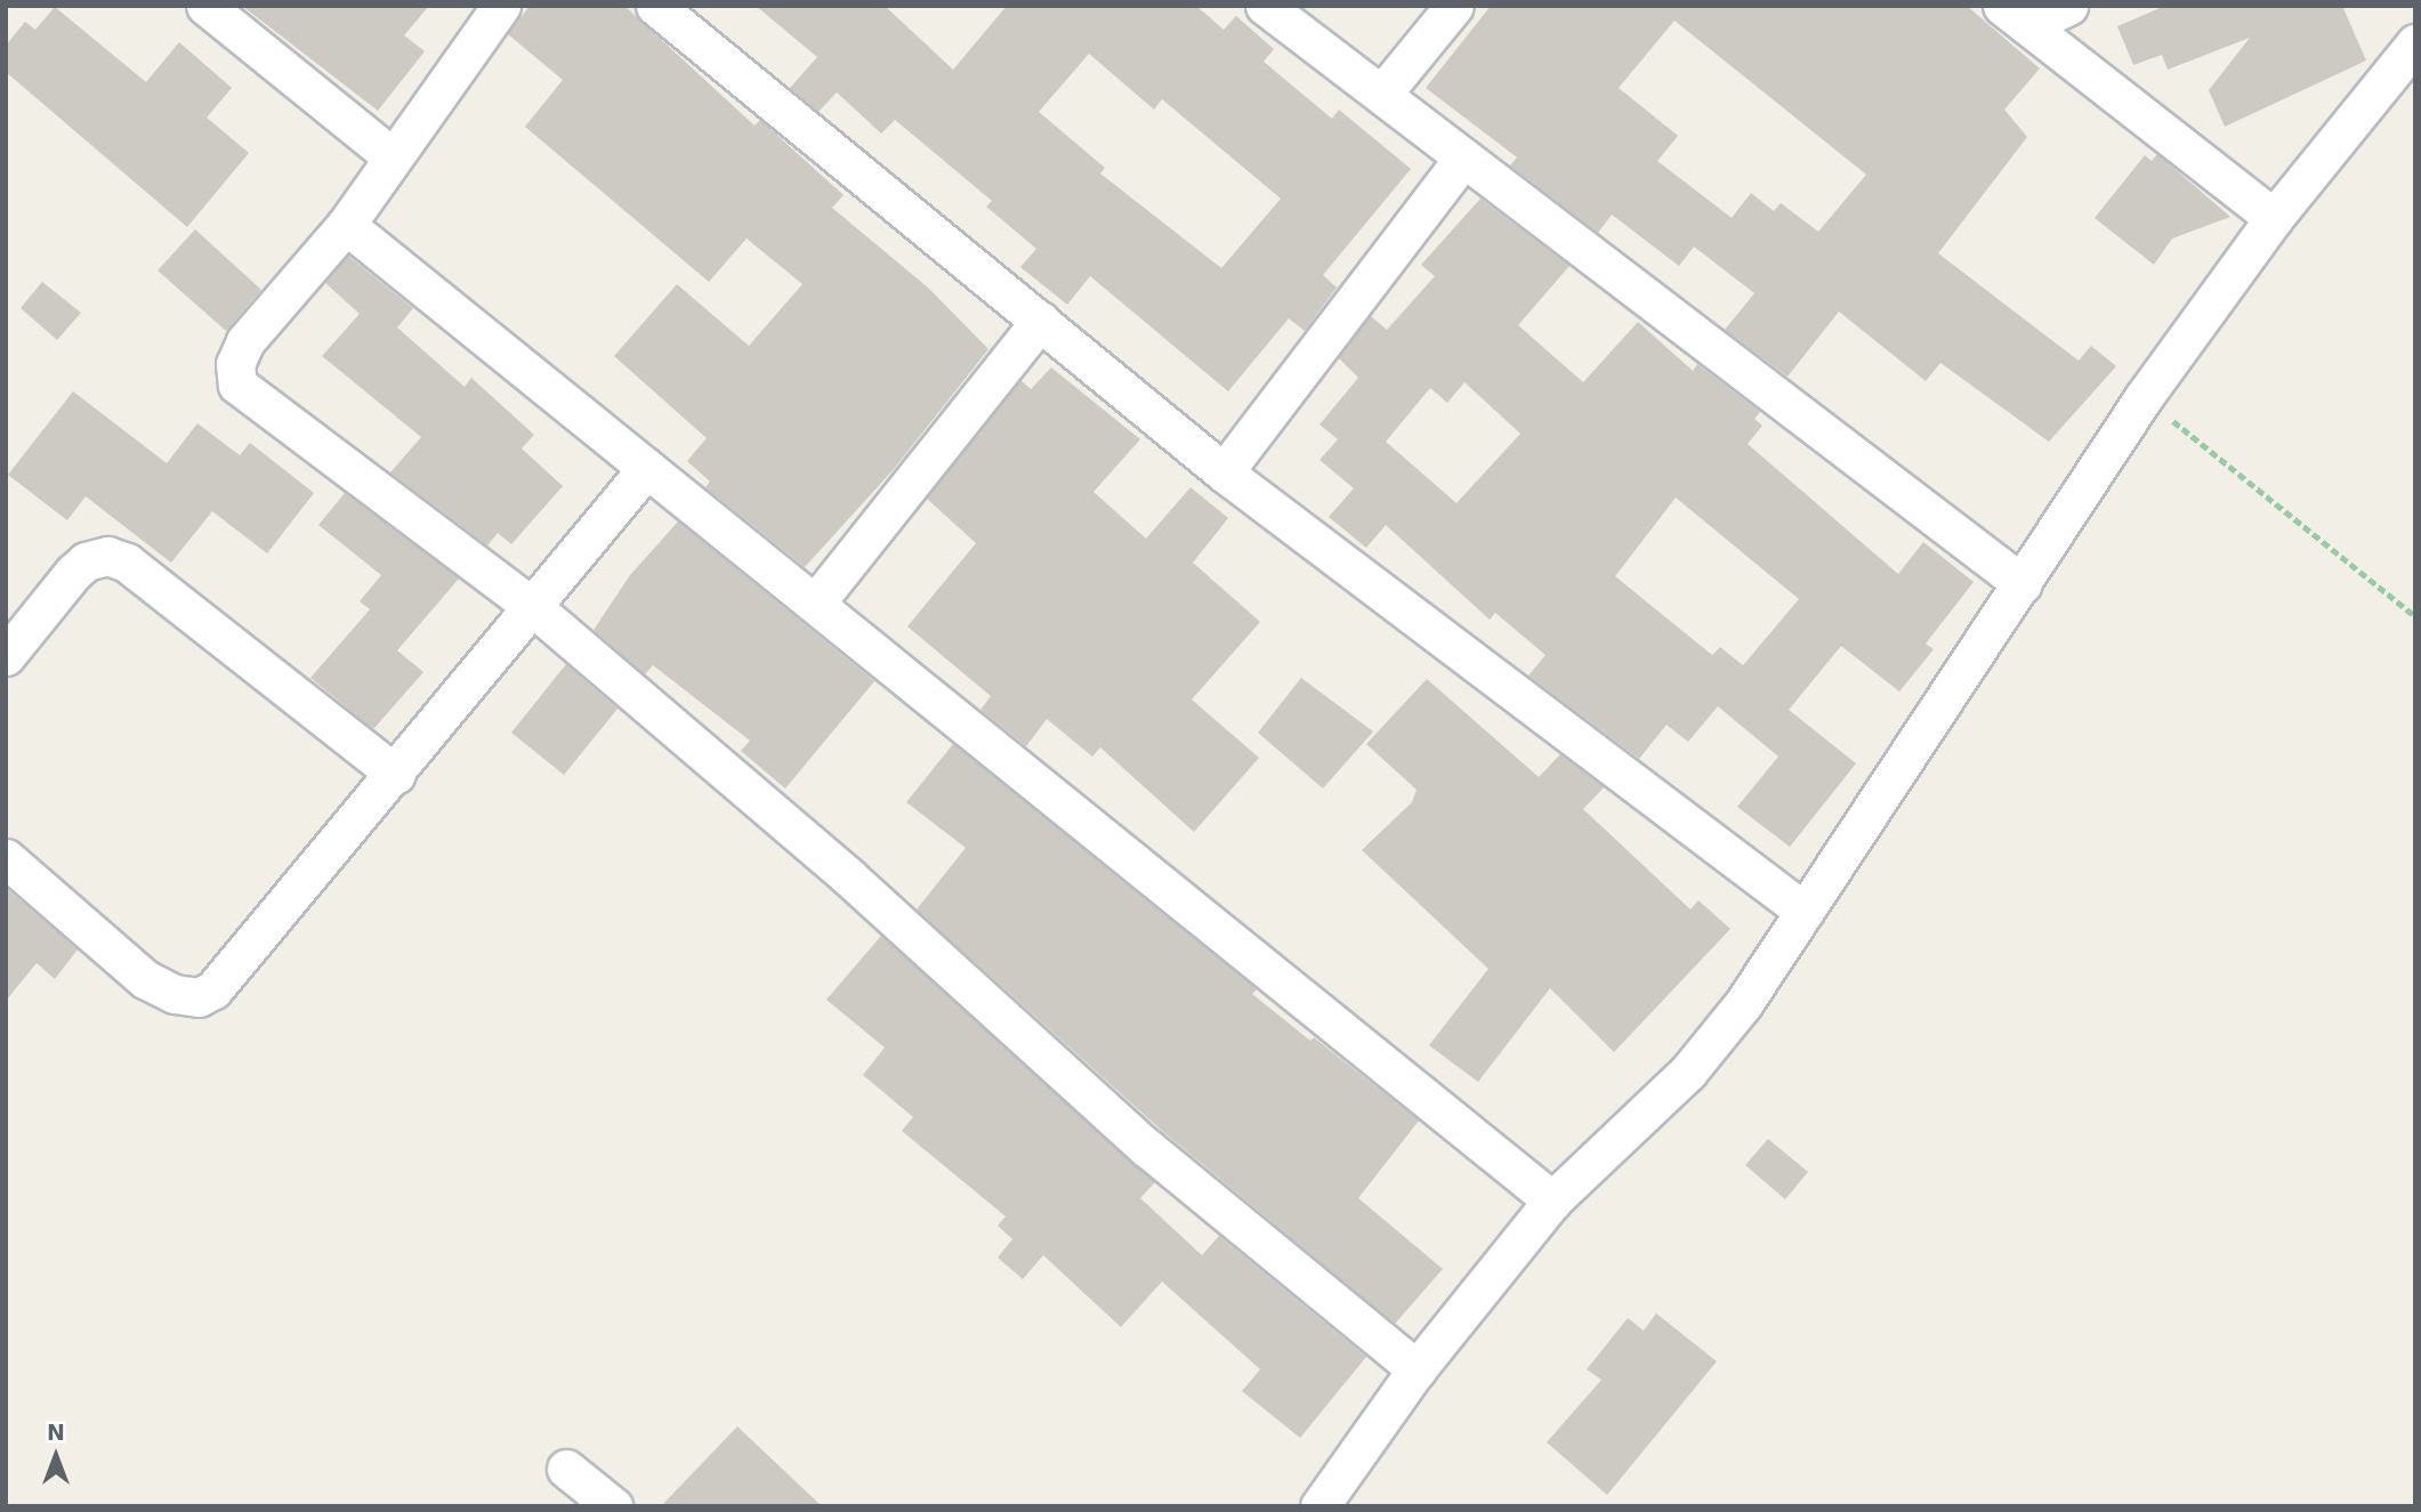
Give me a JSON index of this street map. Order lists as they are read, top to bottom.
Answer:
{
  "north": "top"
}
